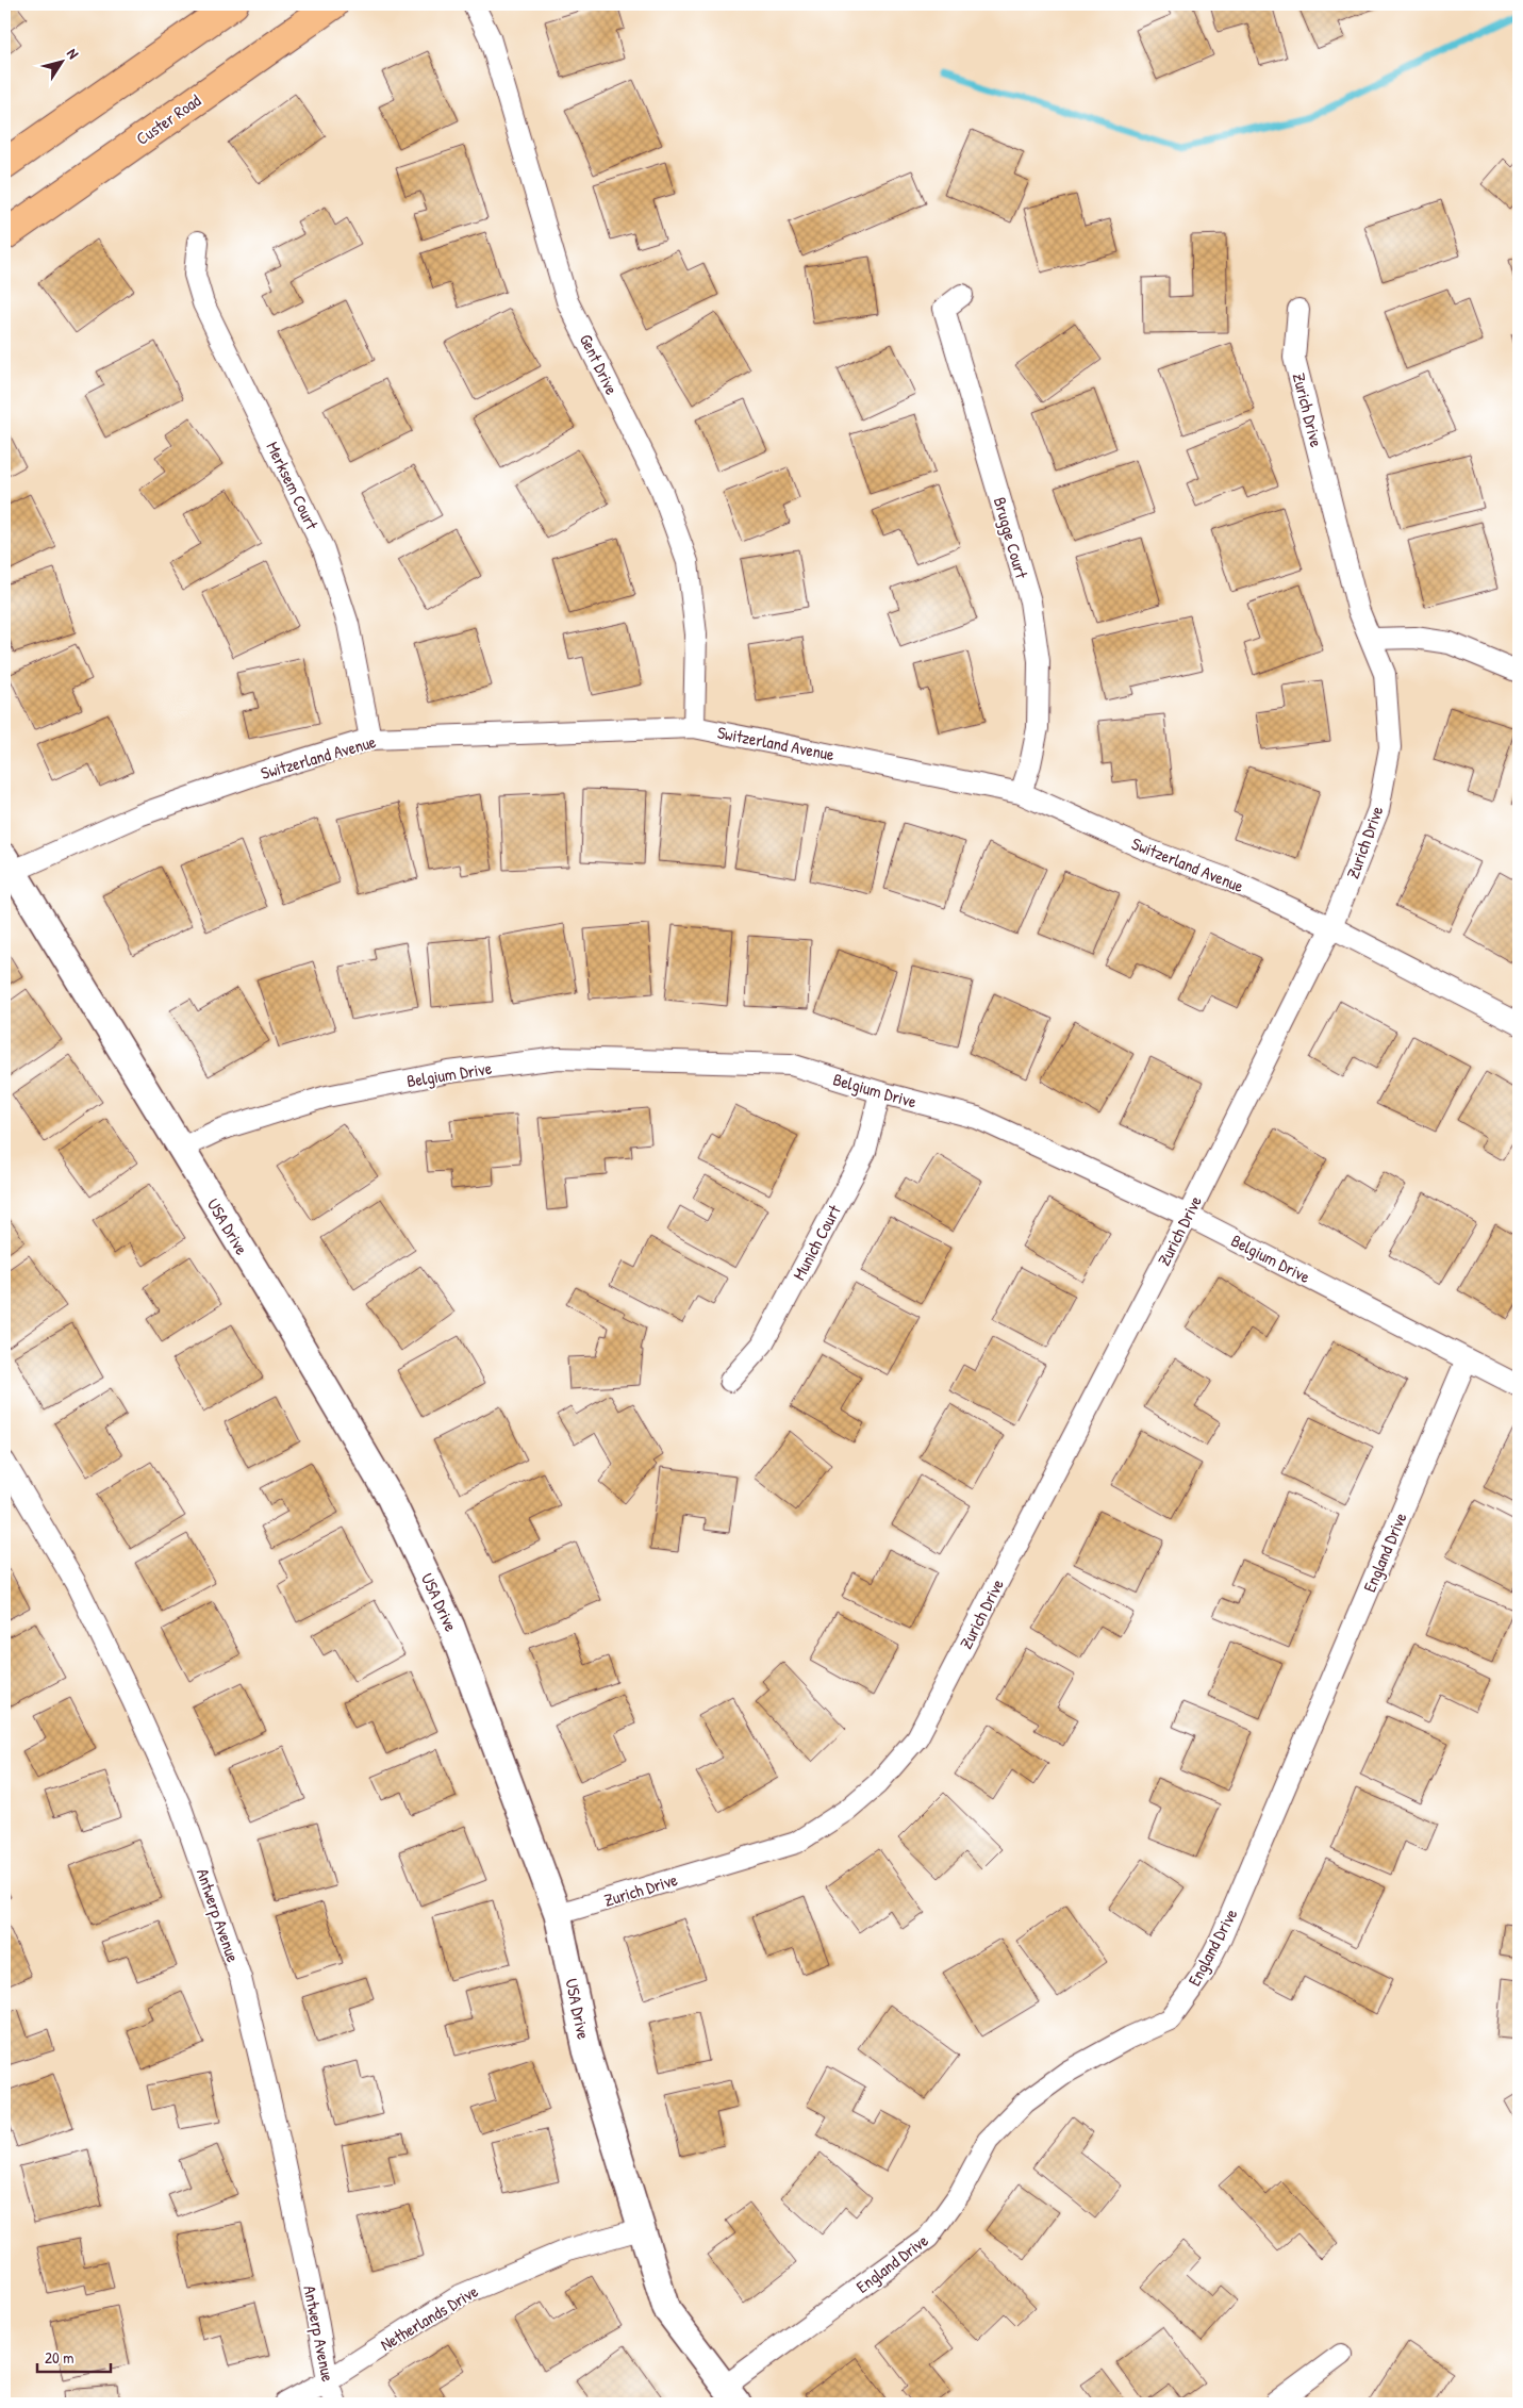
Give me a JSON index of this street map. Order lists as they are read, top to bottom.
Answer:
{
  "streets": {
    "main road": ["Custer Road"],
    "street": [
      "Gent Drive",
      "Zurich Drive",
      "Merksem Court",
      "Brugge Court",
      "Switzerland Avenue",
      "Belgium Drive",
      "USA Drive",
      "Munich Court",
      "England Drive",
      "Antwerp Avenue",
      "Netherlands Drive"
    ]
  },
  "crossings": [
    ["Gent Drive", "Switzerland Avenue"],
    ["Zurich Drive", "Switzerland Avenue"],
    ["Zurich Drive", "Belgium Drive"],
    ["Zurich Drive", "USA Drive"],
    ["Merksem Court", "Switzerland Avenue"],
    ["Brugge Court", "Switzerland Avenue"],
    ["Switzerland Avenue", "USA Drive"],
    ["Belgium Drive", "USA Drive"],
    ["Belgium Drive", "Munich Court"],
    ["Belgium Drive", "England Drive"],
    ["USA Drive", "England Drive"],
    ["USA Drive", "Netherlands Drive"],
    ["Antwerp Avenue", "Netherlands Drive"]
  ],
  "scale_bar": "20 m",
  "north": "top right"
}
